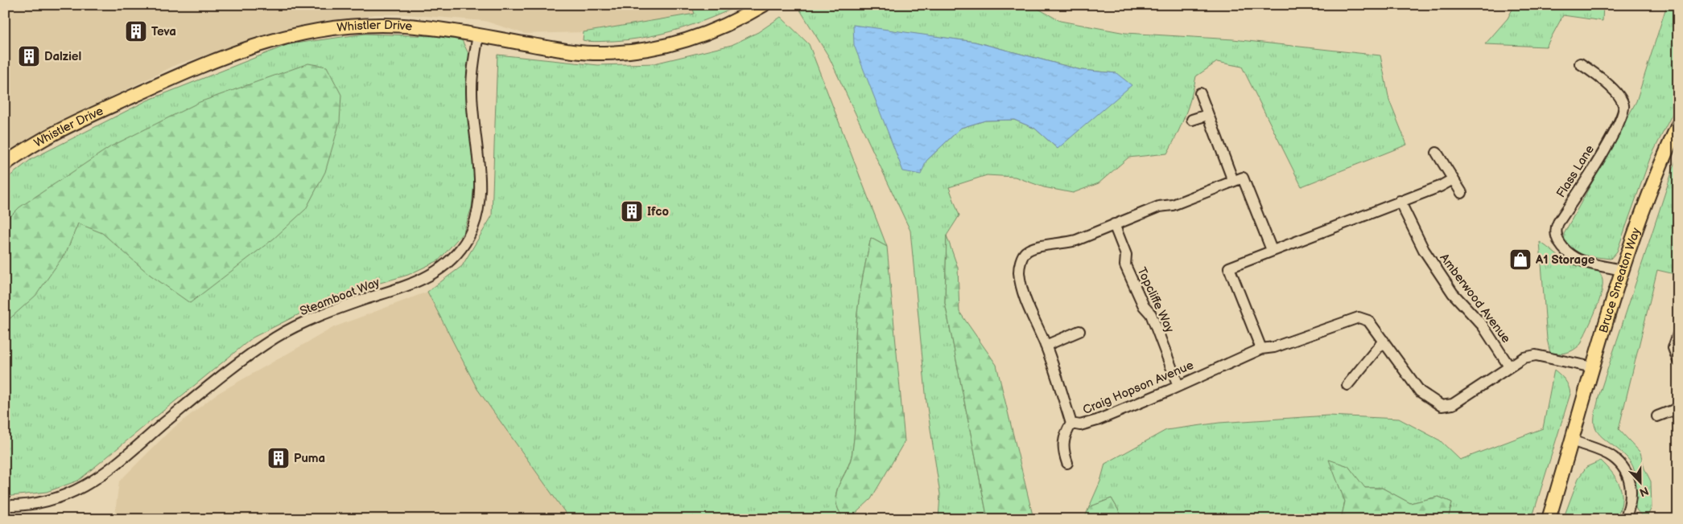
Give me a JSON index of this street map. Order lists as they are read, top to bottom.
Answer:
{
  "streets": {
    "main road": ["Whistler Drive", "Bruce Smeaton Way"],
    "street": [
      "Flass Lane",
      "Steamboat Way",
      "Amberwood Avenue",
      "Topcliffe Way",
      "Craig Hopson Avenue"
    ]
  },
  "crossings": [
    ["Whistler Drive", "Steamboat Way"],
    ["Flass Lane", "Bruce Smeaton Way"],
    ["Bruce Smeaton Way", "Craig Hopson Avenue"],
    ["Amberwood Avenue", "Craig Hopson Avenue"],
    ["Topcliffe Way", "Craig Hopson Avenue"]
  ],
  "places": {
    "building": [
      "Teva",
      "Dalziel",
      "Ifco",
      "Puma"
    ],
    "shop": ["A1 Storage"]
  },
  "north": "bottom"
}
